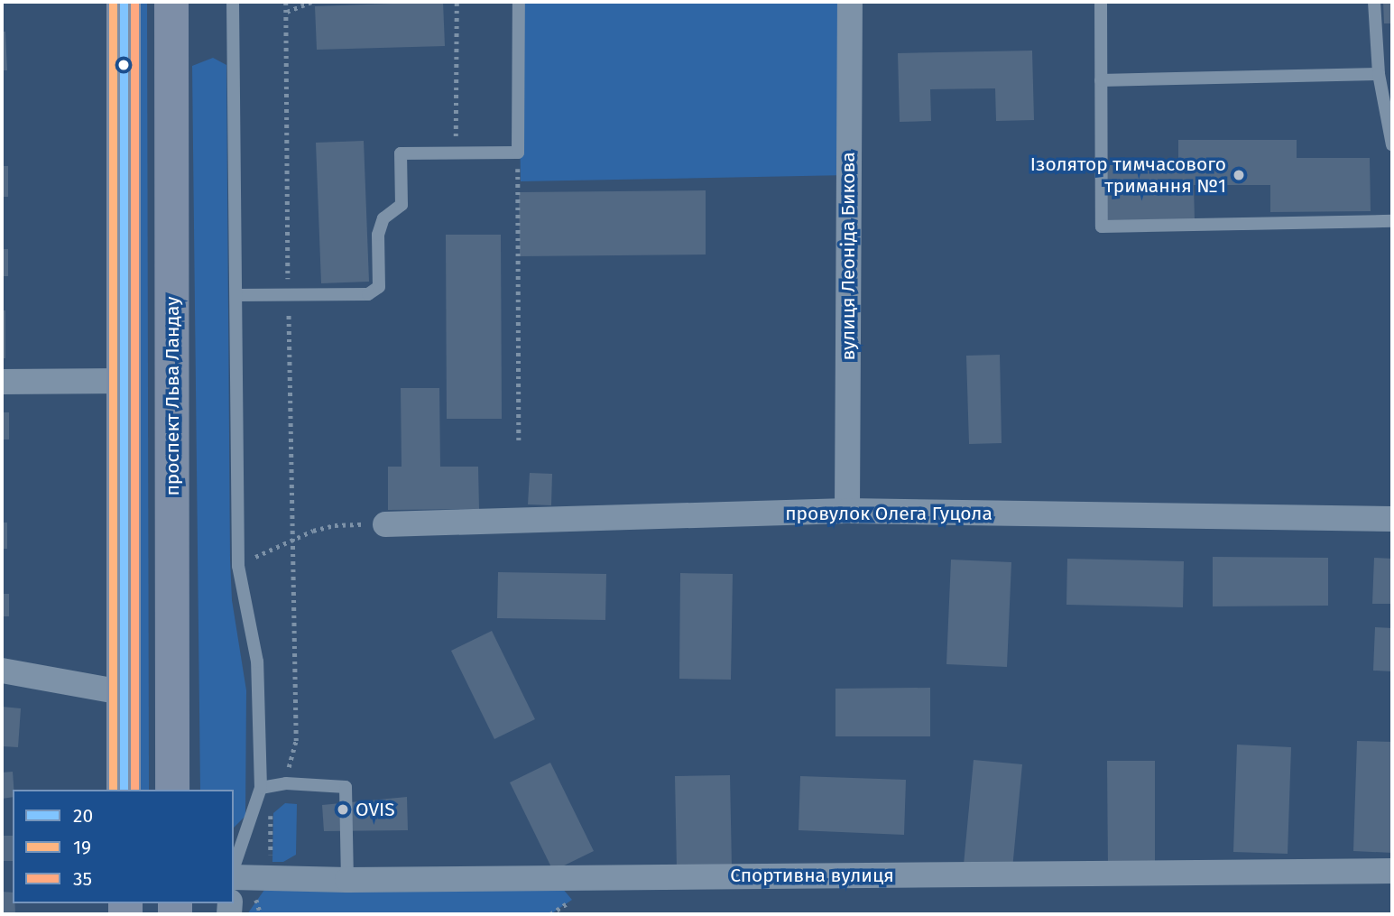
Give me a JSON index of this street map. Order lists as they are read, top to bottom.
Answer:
{
  "streets": {
    "main road": ["проспект Льва Ландау"],
    "street": ["вулиця Леоніда Бикова", "провулок Олега Гуцола", "Спортивна вулиця"]
  },
  "crossings": [
    ["вулиця Леоніда Бикова", "провулок Олега Гуцола"]
  ],
  "places": ["Ізолятор тимчасового тримання №1", "OVIS"],
  "lines": ["transit line 20", "transit line 19", "transit line 35"],
  "legend": ["20", "19", "35"]
}
